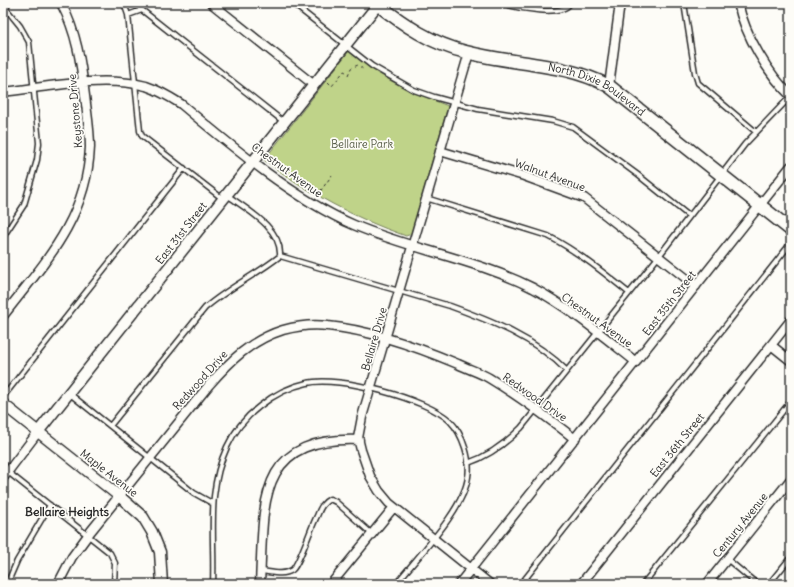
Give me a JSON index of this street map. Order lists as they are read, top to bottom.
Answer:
{
  "streets": {
    "main road": ["North Dixie Boulevard"],
    "street": [
      "Keystone Drive",
      "Chestnut Avenue",
      "Walnut Avenue",
      "East 31st Street",
      "East 35th Street",
      "Bellaire Drive",
      "Redwood Drive",
      "East 36th Street",
      "Maple Avenue",
      "Century Avenue"
    ]
  },
  "crossings": [
    ["North Dixie Boulevard", "East 31st Street"],
    ["North Dixie Boulevard", "East 35th Street"],
    ["North Dixie Boulevard", "Bellaire Drive"],
    ["Keystone Drive", "Chestnut Avenue"],
    ["Chestnut Avenue", "East 31st Street"],
    ["Chestnut Avenue", "East 35th Street"],
    ["Chestnut Avenue", "Bellaire Drive"],
    ["Walnut Avenue", "East 35th Street"],
    ["Walnut Avenue", "Bellaire Drive"],
    ["East 31st Street", "Maple Avenue"],
    ["East 35th Street", "Bellaire Drive"],
    ["East 35th Street", "Redwood Drive"],
    ["Bellaire Drive", "Redwood Drive"],
    ["Redwood Drive", "Maple Avenue"]
  ],
  "districts": ["Bellaire Heights"],
  "parks": ["Bellaire Park"]
}
